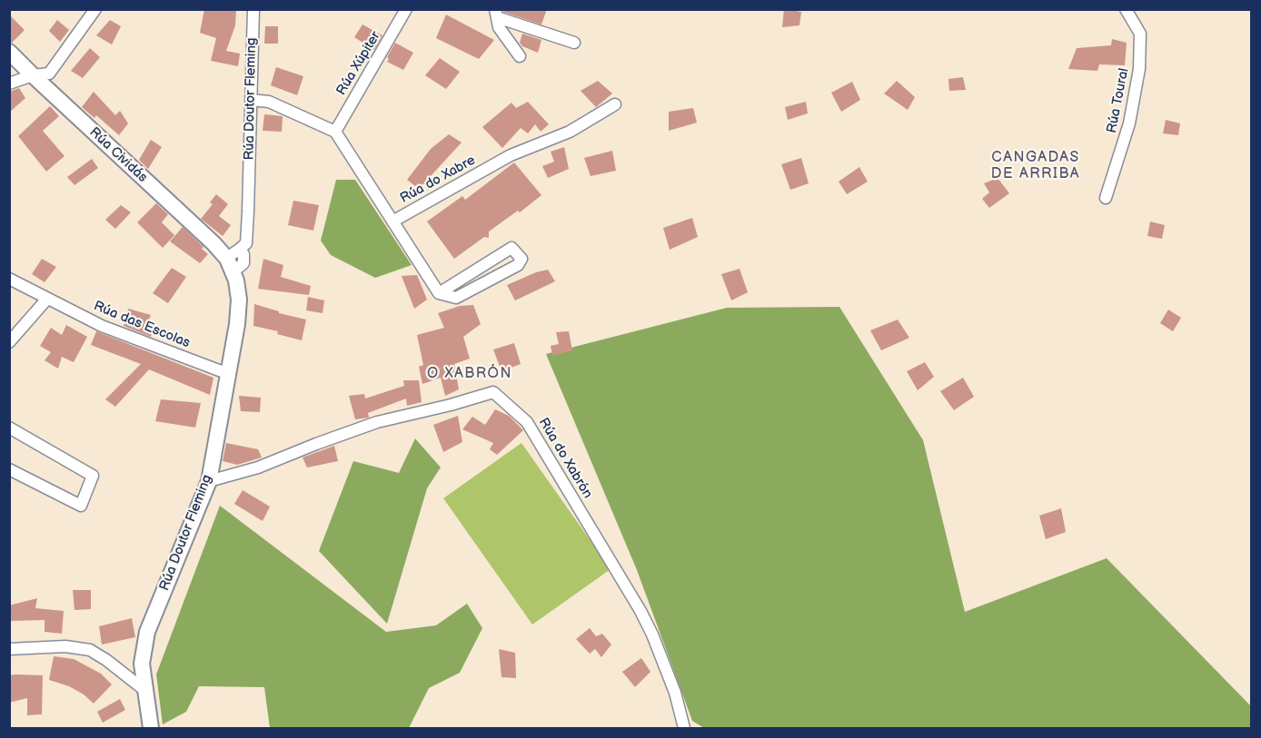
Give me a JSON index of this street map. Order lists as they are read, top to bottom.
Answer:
{
  "streets": {
    "main road": ["Rúa Doutor Fleming", "Rúa Cividás"],
    "street": [
      "Rúa Xúpiter",
      "Rúa Toural",
      "Rúa do Xabre",
      "Rúa das Escolas",
      "Rúa do Xabrón"
    ]
  },
  "crossings": [
    ["Rúa Xúpiter", "Rúa do Xabre"],
    ["Rúa Doutor Fleming", "Rúa Cividás"],
    ["Rúa Doutor Fleming", "Rúa das Escolas"],
    ["Rúa Doutor Fleming", "Rúa do Xabrón"]
  ],
  "districts": ["CANGADAS DE ARRIBA", "O XABRÓN"]
}
